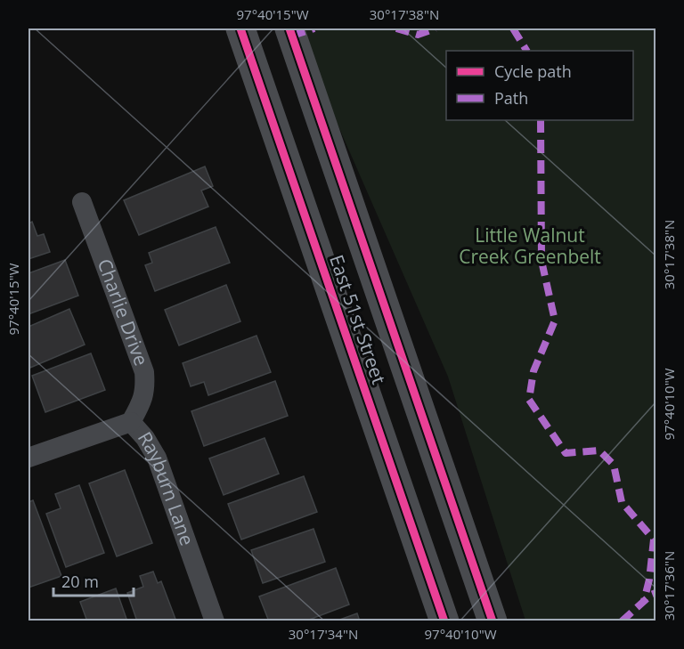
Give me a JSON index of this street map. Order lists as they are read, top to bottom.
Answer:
{
  "streets": {
    "street": ["Charlie Drive", "East 51st Street", "Rayburn Lane"]
  },
  "crossings": [
    ["Charlie Drive", "Rayburn Lane"]
  ],
  "parks": ["Little Walnut Creek Greenbelt"],
  "legend": ["Cycle path", "Path"],
  "scale_bar": "20 m",
  "coordinates": [
    "97°40'15\"W",
    "30°17'38\"N",
    "97°40'10\"W",
    "30°17'36\"N",
    "30°17'34\"N"
  ]
}
